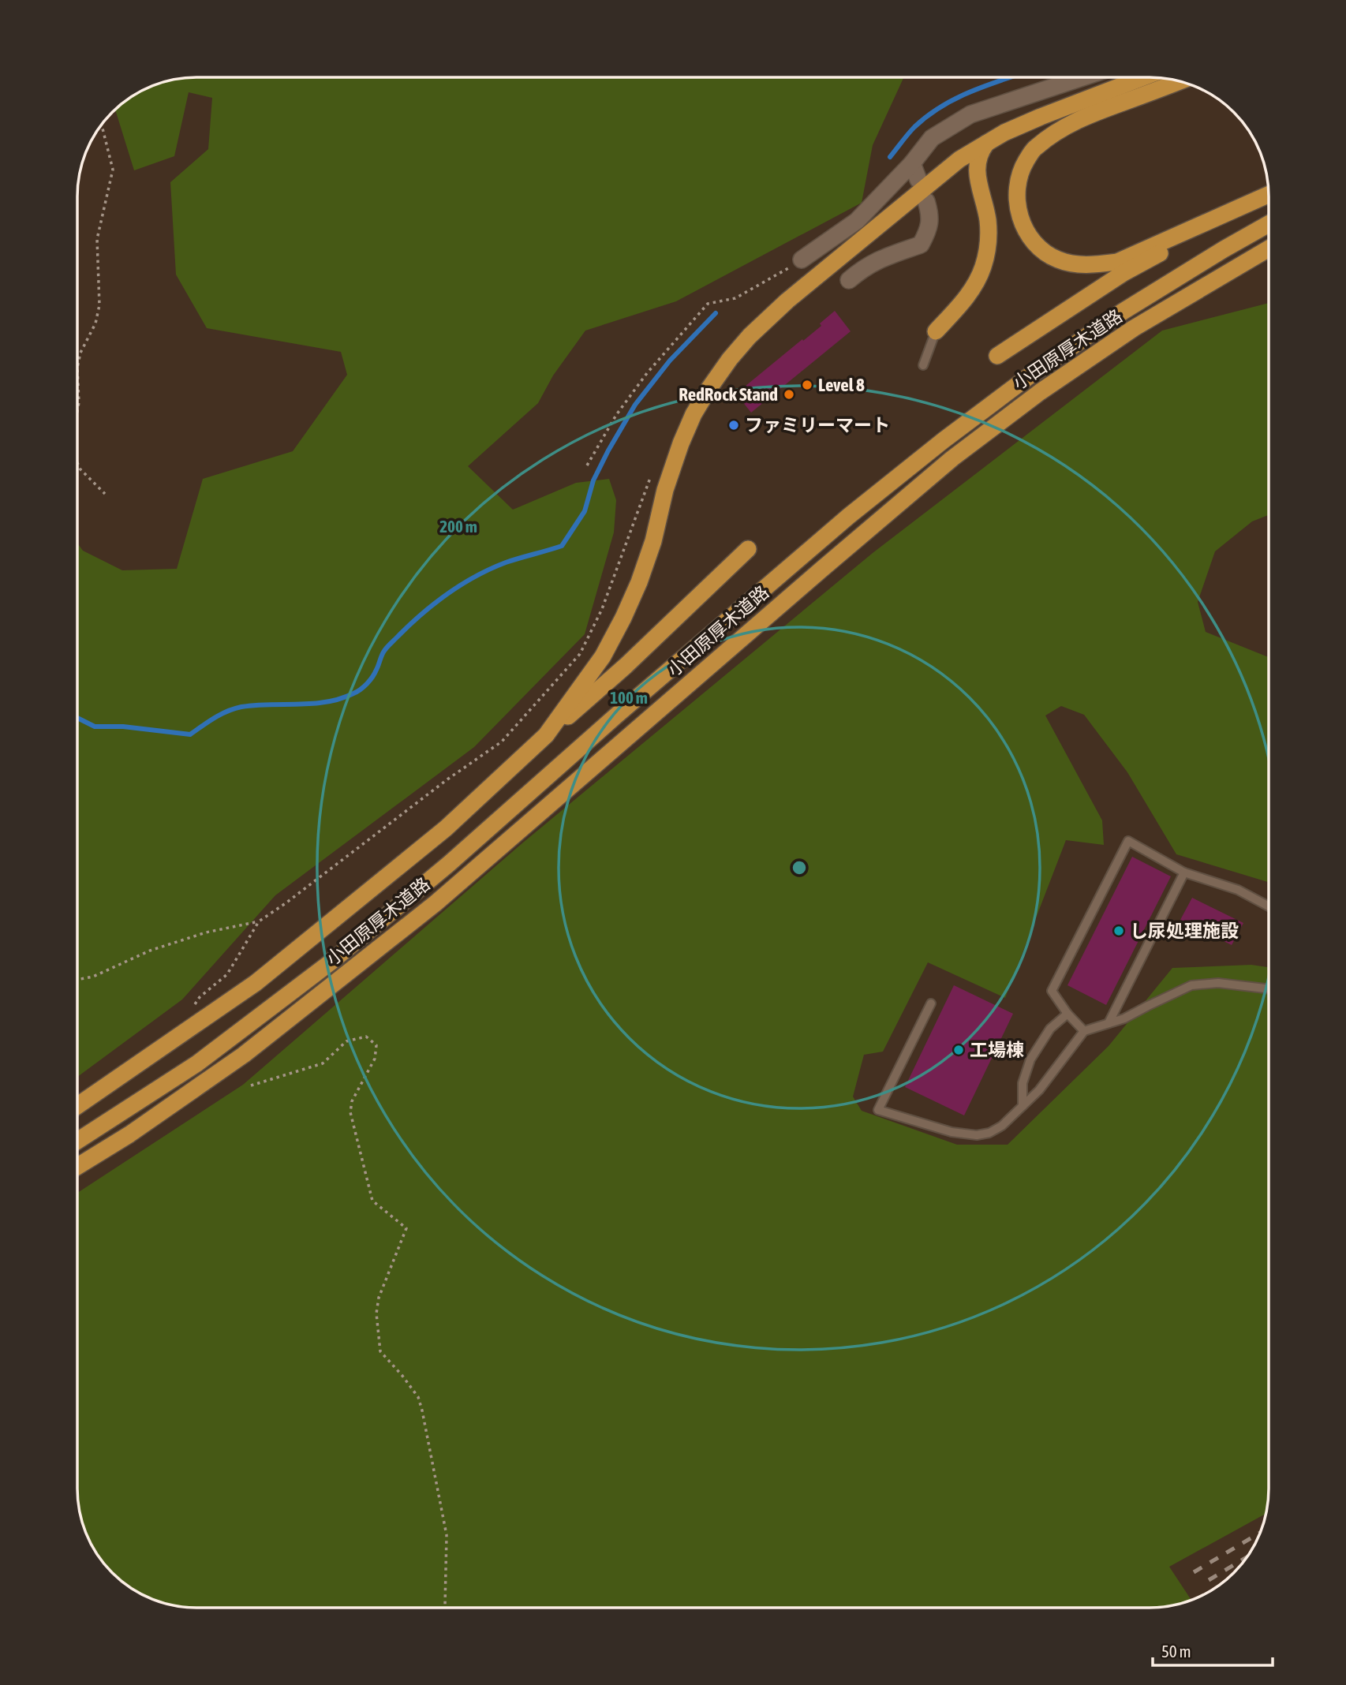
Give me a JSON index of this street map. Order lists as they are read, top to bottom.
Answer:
{
  "streets": {
    "highway": ["小田原厚木道路"]
  },
  "places": [
    "Level 8",
    "RedRock Stand",
    "ファミリーマート",
    "し尿処理施設",
    "工場棟"
  ],
  "scale_bar": "50 m",
  "rings": ["200 m", "100 m"]
}
